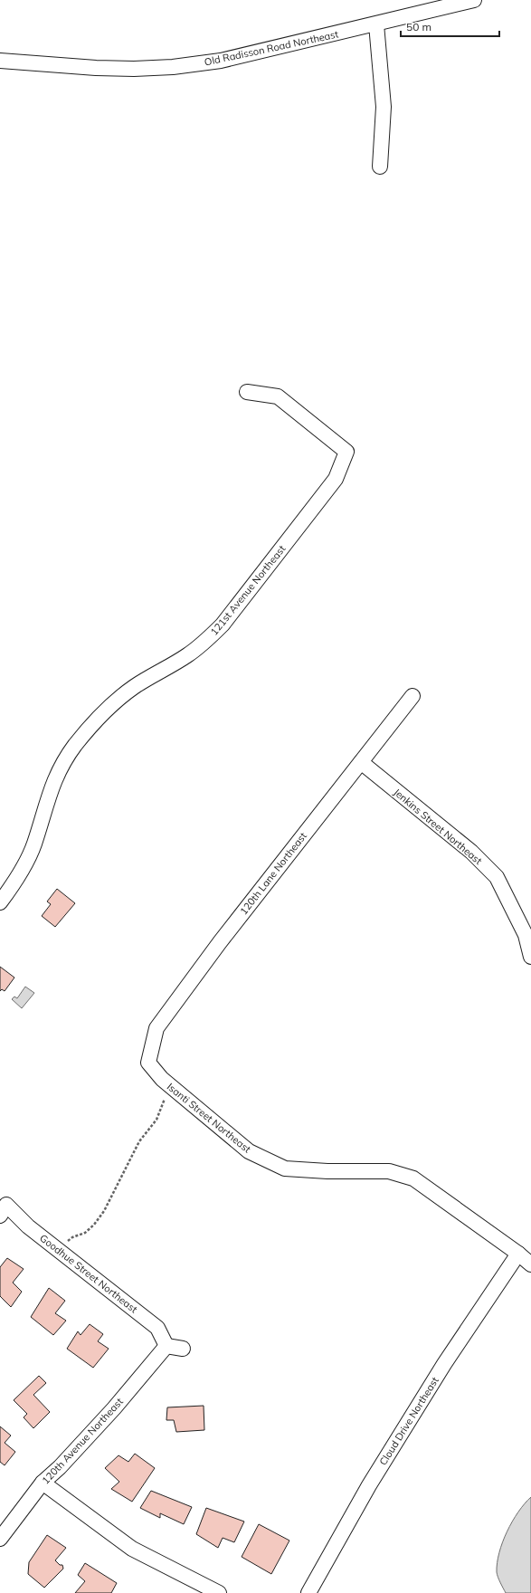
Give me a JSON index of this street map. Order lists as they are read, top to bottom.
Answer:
{
  "streets": {
    "street": [
      "Old Radisson Road Northeast",
      "121st Avenue Northeast",
      "Jenkins Street Northeast",
      "120th Lane Northeast",
      "Isanti Street Northeast",
      "Goodhue Street Northeast",
      "Cloud Drive Northeast",
      "120th Avenue Northeast"
    ]
  },
  "crossings": [
    ["Jenkins Street Northeast", "120th Lane Northeast"],
    ["120th Lane Northeast", "Isanti Street Northeast"],
    ["Isanti Street Northeast", "Cloud Drive Northeast"],
    ["Goodhue Street Northeast", "120th Avenue Northeast"]
  ],
  "scale_bar": "50 m"
}
